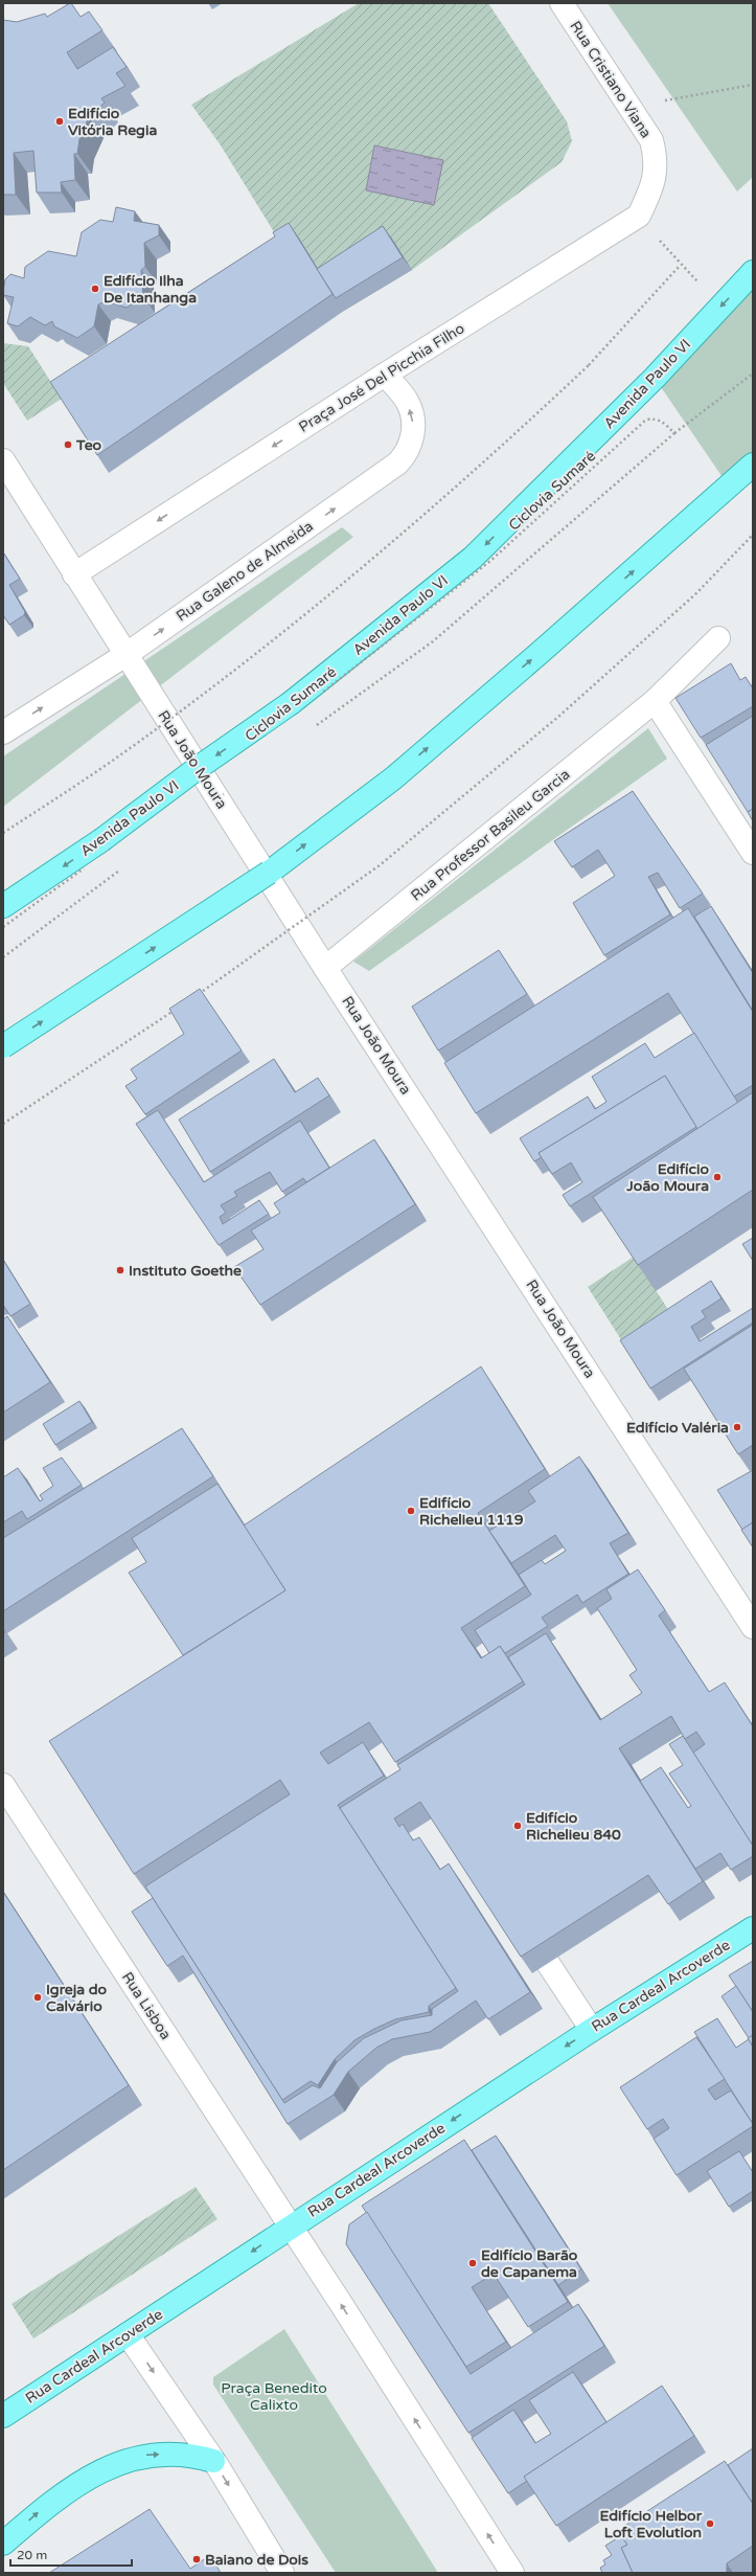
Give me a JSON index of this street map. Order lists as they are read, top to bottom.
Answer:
{
  "streets": {
    "main road": ["Avenida Paulo VI", "Rua Cardeal Arcoverde"],
    "street": [
      "Rua Cristiano Viana",
      "Praça José Del Picchia Filho",
      "Rua Galeno de Almeida",
      "Rua João Moura",
      "Rua Professor Basileu Garcia",
      "Rua Lisboa"
    ],
    "path": ["Ciclovia Sumaré"]
  },
  "crossings": [
    ["Rua Cristiano Viana", "Praça José Del Picchia Filho"],
    ["Praça José Del Picchia Filho", "Rua Galeno de Almeida"],
    ["Praça José Del Picchia Filho", "Rua João Moura"],
    ["Rua Galeno de Almeida", "Rua João Moura"],
    ["Rua João Moura", "Rua Professor Basileu Garcia"],
    ["Rua Cardeal Arcoverde", "Rua Lisboa"]
  ],
  "one_way": ["Praça José Del Picchia Filho", "Rua Galeno de Almeida", "Rua Cardeal Arcoverde"],
  "parks": ["Praça Benedito Calixto"],
  "places": [
    "Edifício Vitória Regia",
    "Edifício Ilha De Itanhanga",
    "Teo",
    "Edifício João Moura",
    "Instituto Goethe",
    "Edifício Valéria",
    "Edifício Richelieu 1119",
    "Edifício Richelieu 840",
    "Igreja do Calvário",
    "Edifício Barão de Capanema",
    "Edifício Helbor Loft Evolution",
    "Baiano de Dois"
  ],
  "scale_bar": "20 m"
}
